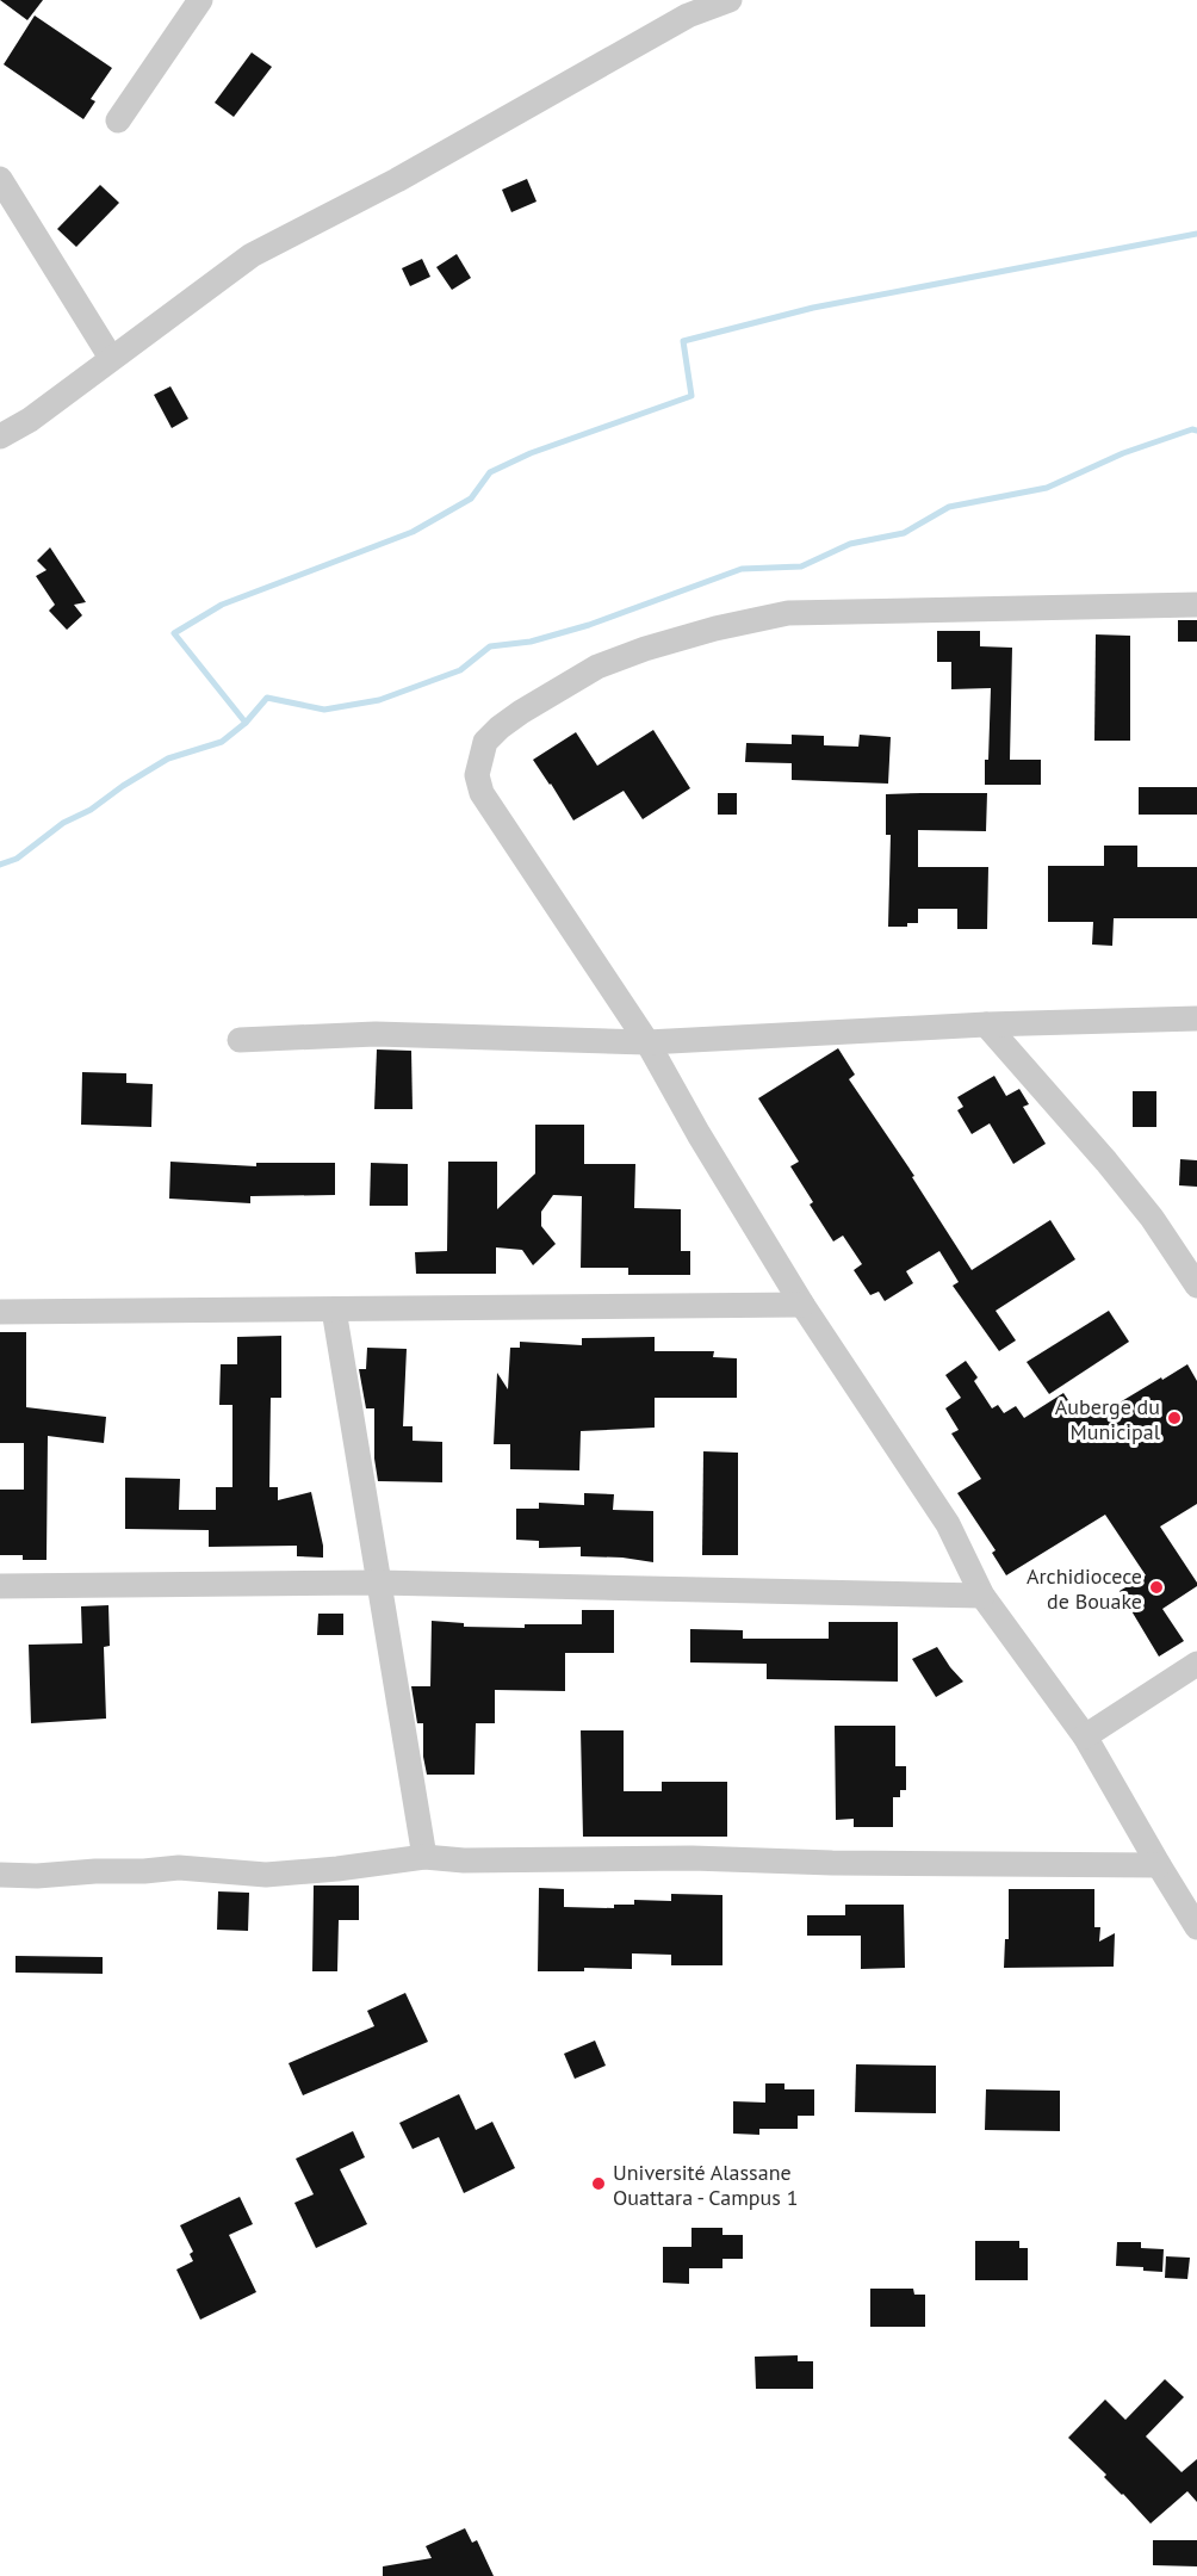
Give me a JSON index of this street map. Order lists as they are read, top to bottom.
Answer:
{
  "places": ["Auberge du Municipal", "Archidiocece de Bouake", "Université Alassane Ouattara - Campus 1"]
}
